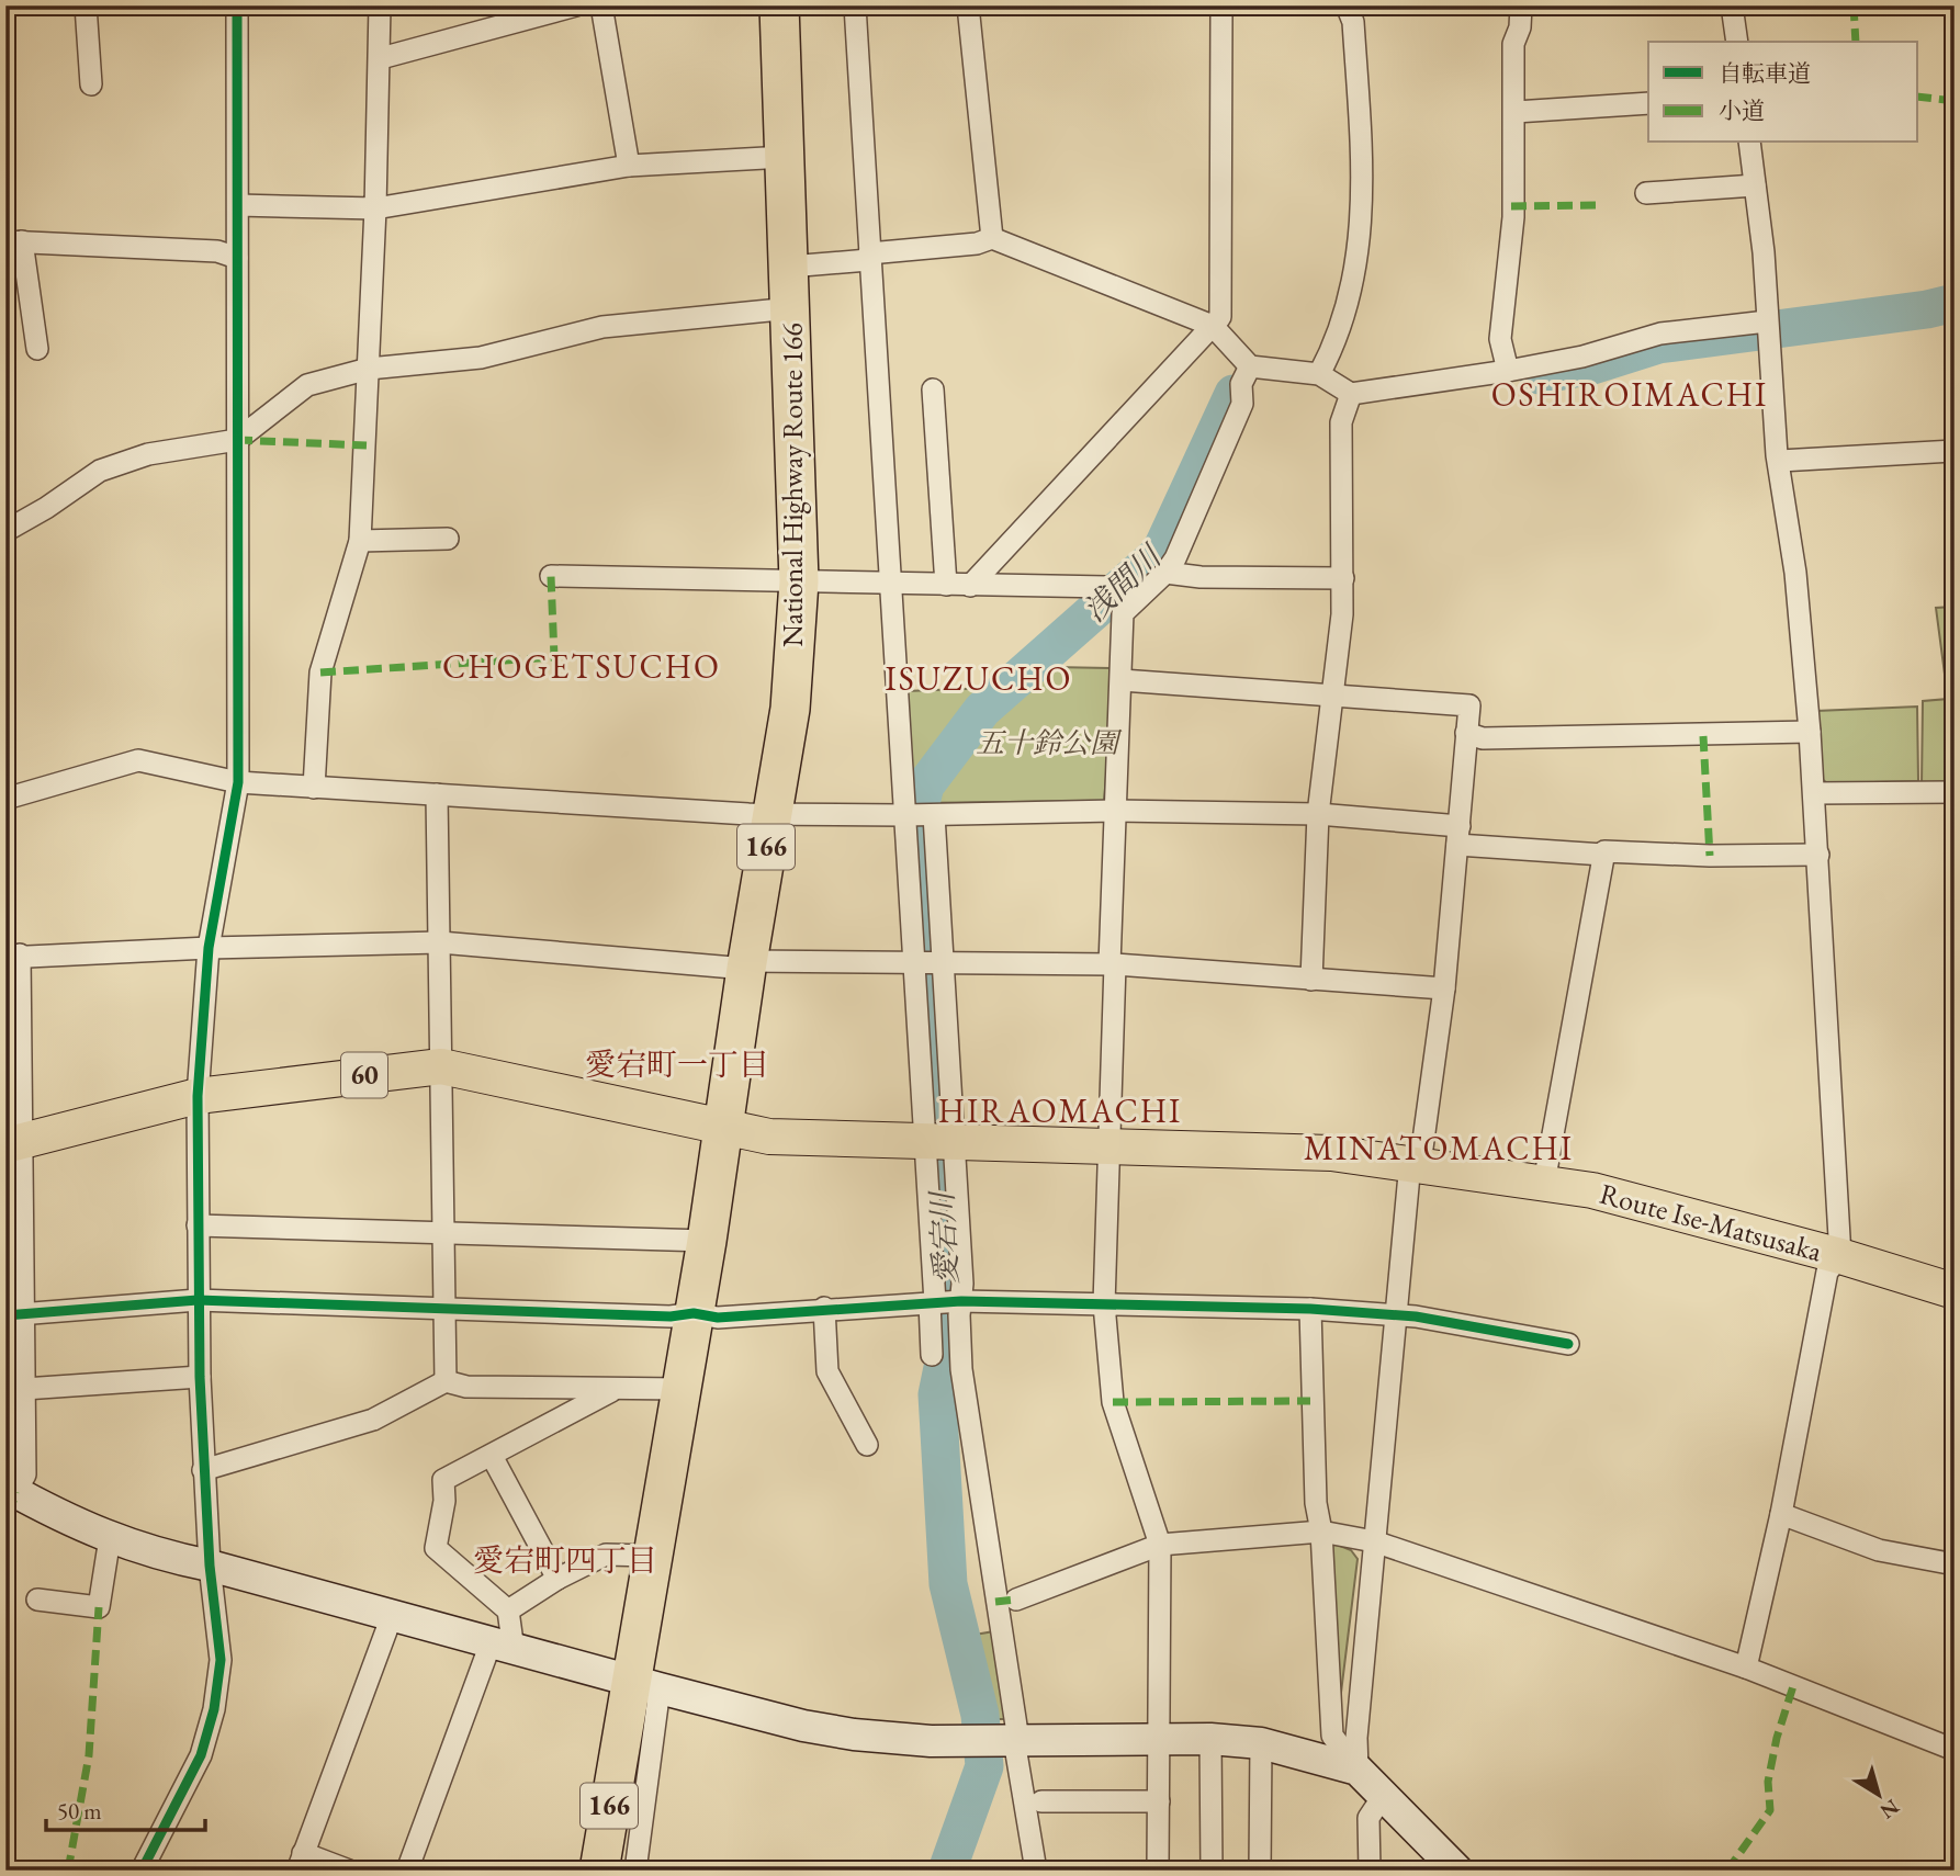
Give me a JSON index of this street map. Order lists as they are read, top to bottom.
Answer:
{
  "streets": {
    "highway": ["National Highway Route 166", "166"],
    "main road": ["60", "Route Ise-Matsusaka"]
  },
  "crossings": [
    ["National Highway Route 166", "Route Ise-Matsusaka"]
  ],
  "districts": [
    "OSHIROIMACHI",
    "CHOGETSUCHO",
    "ISUZUCHO",
    "愛宕町一丁目",
    "HIRAOMACHI",
    "MINATOMACHI",
    "愛宕町四丁目"
  ],
  "water": ["浅間川", "愛宕川"],
  "parks": ["五十鈴公園"],
  "legend": ["自転車道", "小道"],
  "scale_bar": "50 m",
  "north": "bottom right"
}
